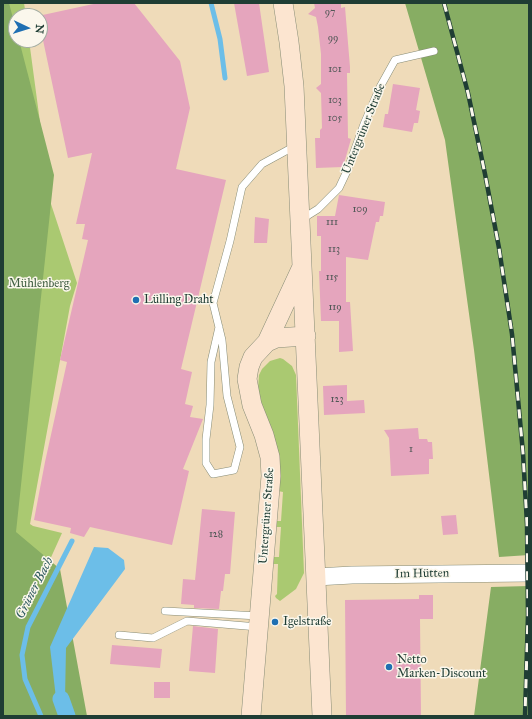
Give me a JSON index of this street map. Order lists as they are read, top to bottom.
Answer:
{
  "streets": {
    "main road": ["Untergrüner Straße"],
    "street": ["Im Hütten"]
  },
  "water": ["Grüner Bach"],
  "parks": ["Mühlenberg"],
  "places": ["Lülling Draht", "Igelstraße", "Netto Marken-Discount"],
  "house_numbers": [
    "97",
    "99",
    "101",
    "103",
    "105",
    "109",
    "111",
    "113",
    "115",
    "119",
    "123",
    "1",
    "128"
  ],
  "north": "right"
}
